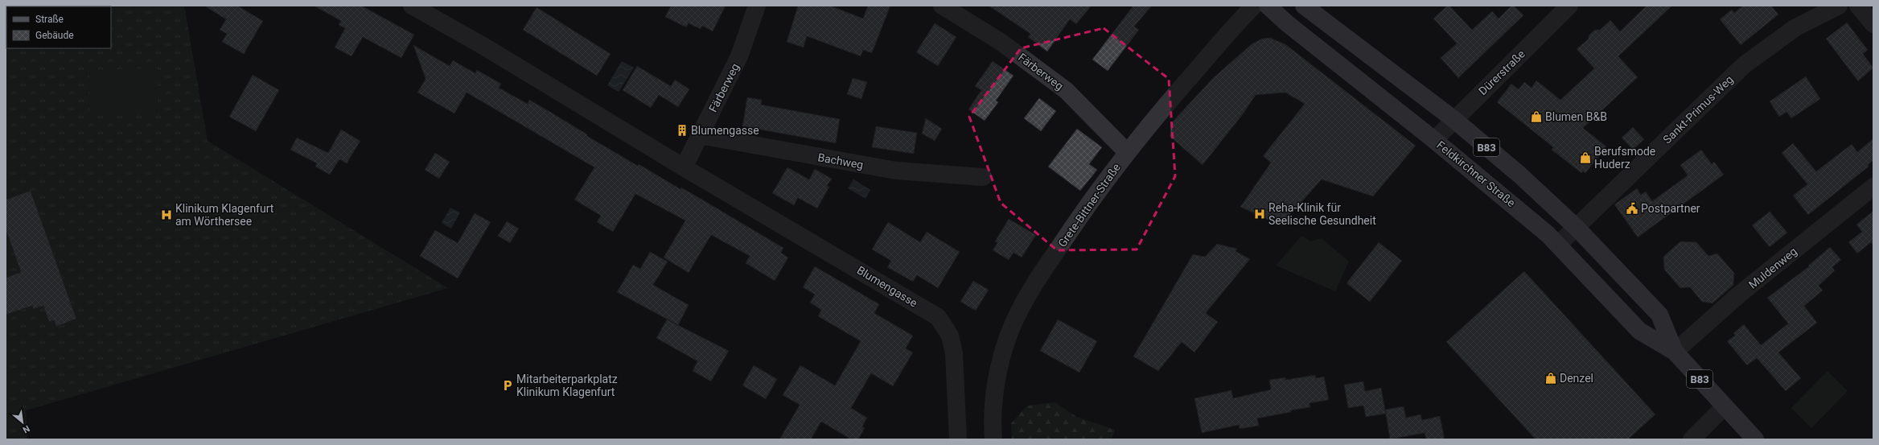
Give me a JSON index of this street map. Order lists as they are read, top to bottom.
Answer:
{
  "streets": {
    "main road": ["B83", "Feldkirchner Straße"],
    "street": [
      "Färberweg",
      "Dürerstraße",
      "Sankt-Primus-Weg",
      "Bachweg",
      "Grete-Bittner-Straße",
      "Muldenweg",
      "Blumengasse"
    ]
  },
  "crossings": [
    ["Färberweg", "Bachweg"],
    ["Färberweg", "Grete-Bittner-Straße"],
    ["Färberweg", "Blumengasse"],
    ["Dürerstraße", "Feldkirchner Straße"],
    ["Sankt-Primus-Weg", "Feldkirchner Straße"],
    ["Feldkirchner Straße", "Muldenweg"]
  ],
  "places": {
    "shop": ["Blumen B&B", "Berufsmode Huderz", "Denzel"],
    "building": ["Blumengasse"],
    "public building": ["Postpartner"],
    "hospital": ["Reha-Klinik für Seelische Gesundheit", "Klinikum Klagenfurt am Wörthersee"],
    "parking": ["Mitarbeiterparkplatz Klinikum Klagenfurt"]
  },
  "legend": ["Straße", "Gebäude"],
  "north": "bottom right"
}
